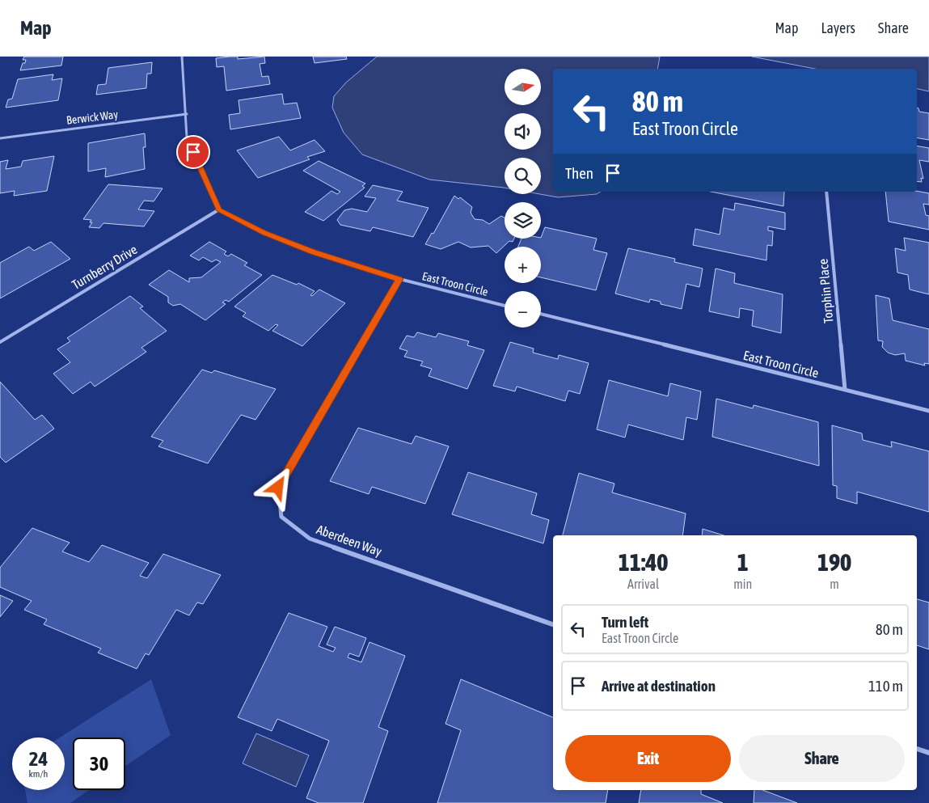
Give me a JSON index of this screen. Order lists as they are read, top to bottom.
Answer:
{
  "streets": {
    "street": [
      "Berwick Way",
      "Turnberry Drive",
      "East Troon Circle",
      "Torphin Place",
      "Aberdeen Way"
    ]
  },
  "crossings": [
    ["Turnberry Drive", "East Troon Circle"],
    ["East Troon Circle", "Torphin Place"],
    ["East Troon Circle", "Aberdeen Way"]
  ],
  "north": "right",
  "page": {
    "header": "Map",
    "nav": ["Map", "Layers", "Share"],
    "map_buttons": ["+", "−"],
    "turn": ["80 m", "East Troon Circle"],
    "then": "Then",
    "eta": [
      "11:40",
      "Arrival",
      "1",
      "min",
      "190",
      "m"
    ],
    "list": [
      {
        "name": "Turn left",
        "note": "East Troon Circle",
        "value": "80 m"
      },
      {
        "name": "Arrive at destination",
        "value": "110 m"
      }
    ],
    "buttons": ["Exit", "Share"],
    "speed": "24 km/h",
    "limit": "30"
  }
}
